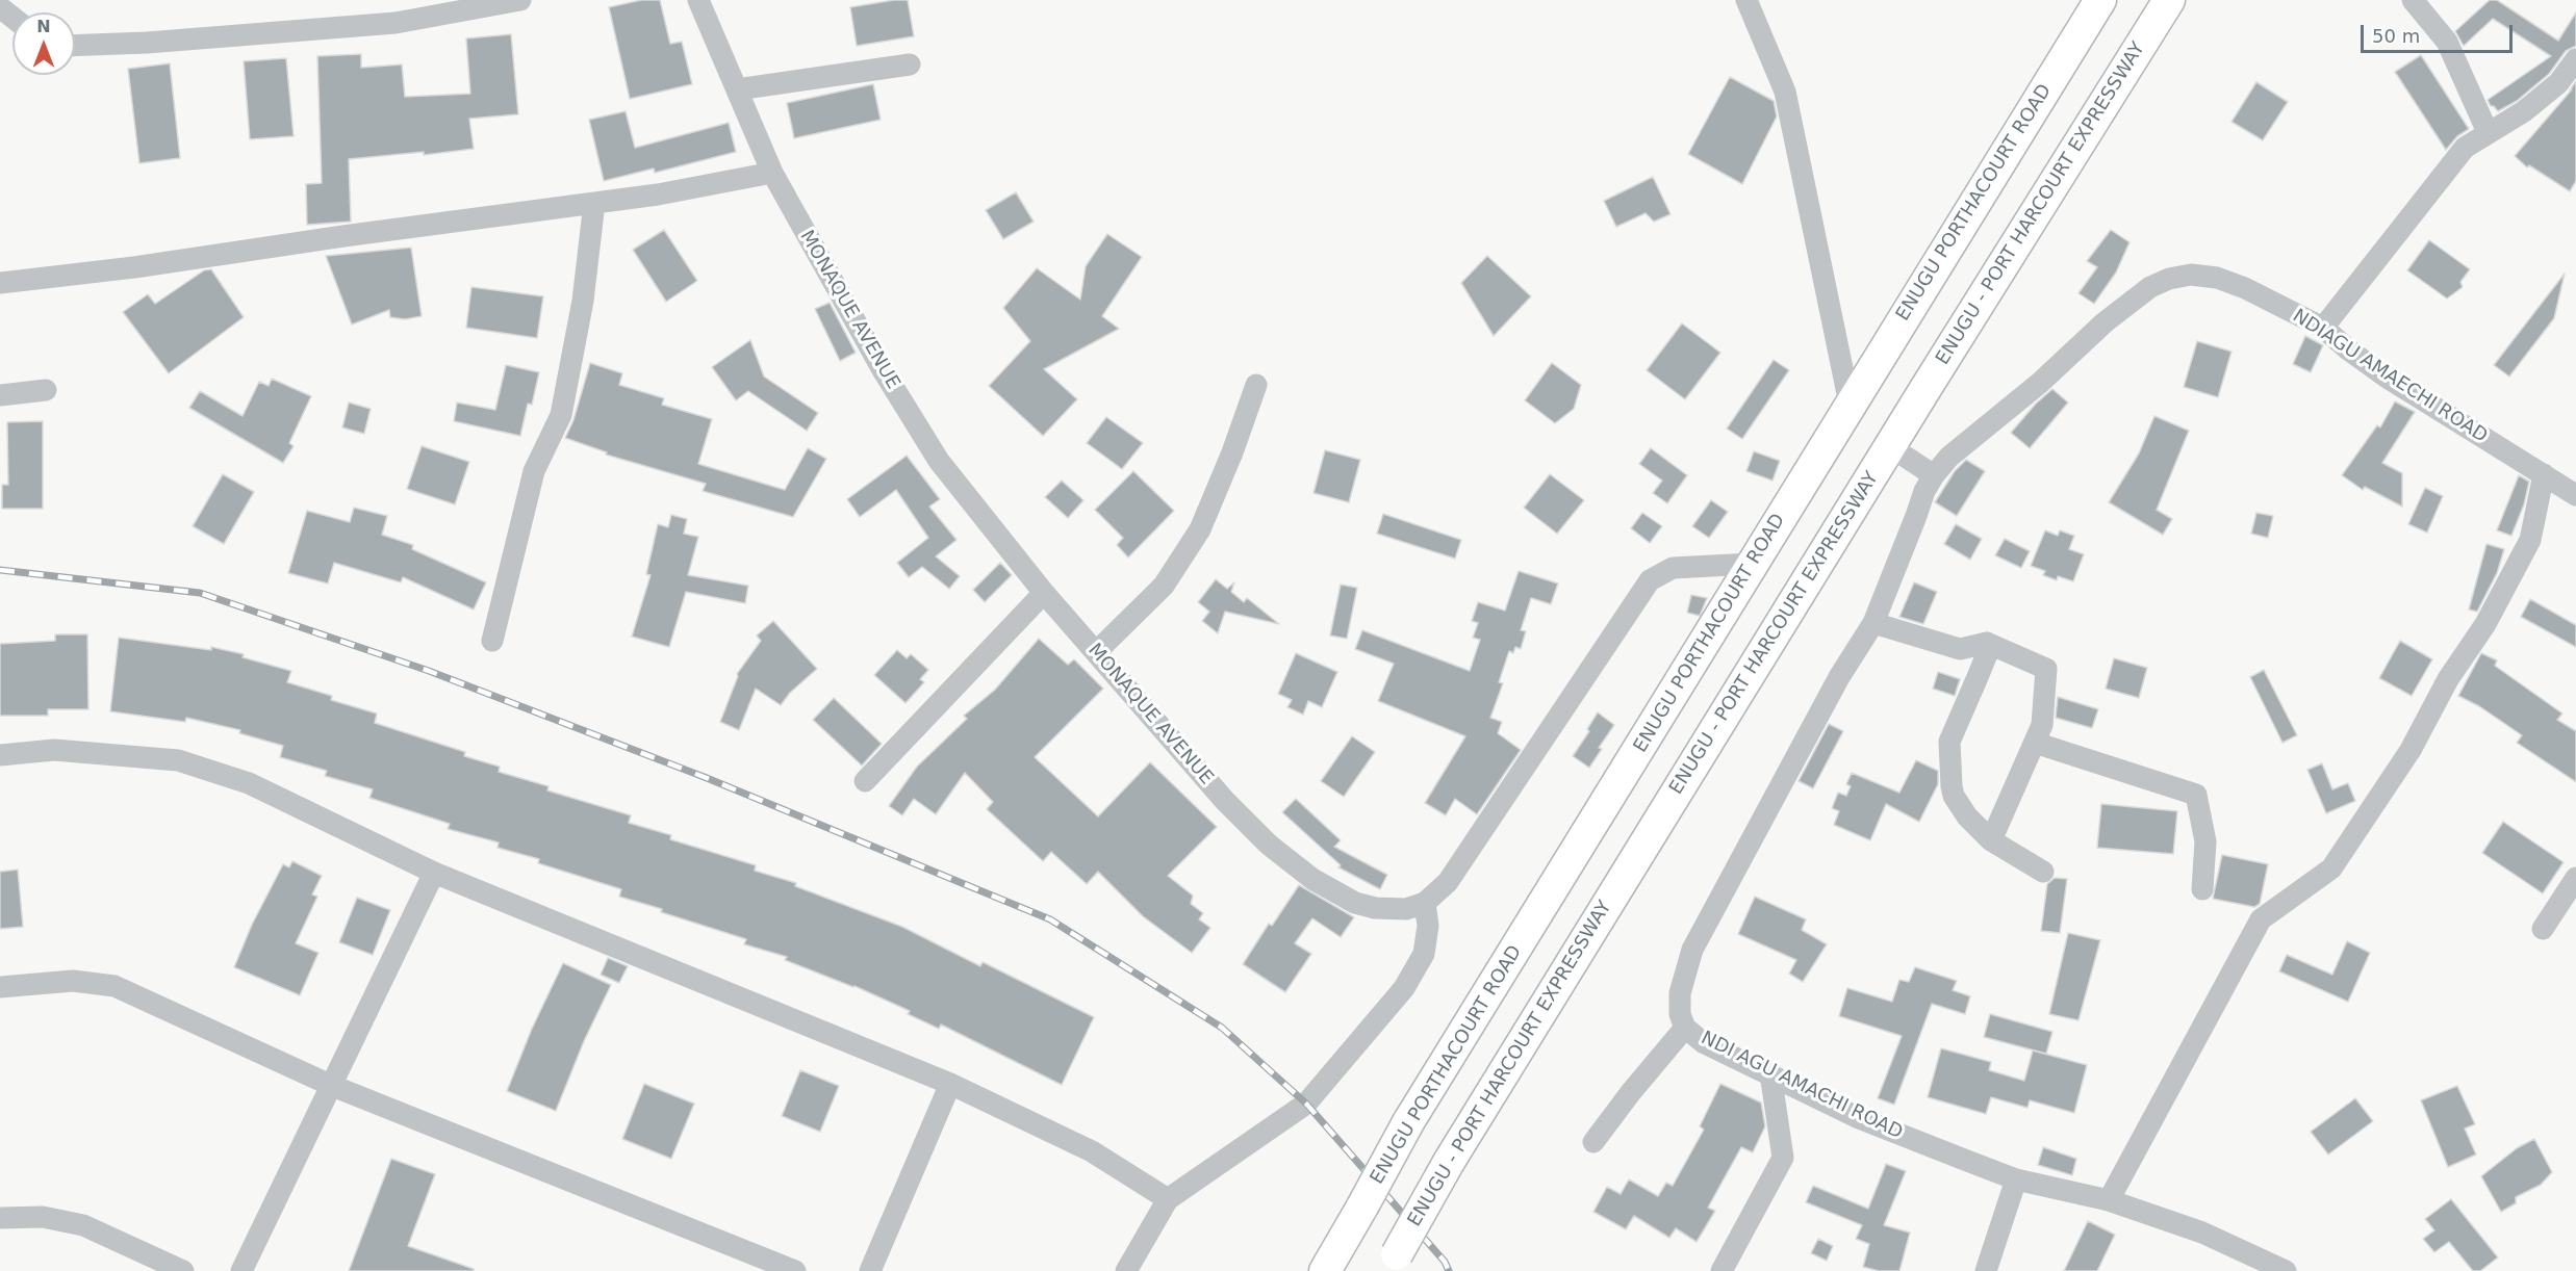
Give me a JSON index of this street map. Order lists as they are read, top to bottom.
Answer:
{
  "streets": {
    "highway": ["ENUGU PORTHACOURT ROAD", "ENUGU - PORT HARCOURT EXPRESSWAY"],
    "street": ["MONAQUE AVENUE", "NDIAGU AMAECHI ROAD", "NDI AGU AMACHI ROAD"]
  },
  "crossings": [
    ["NDIAGU AMAECHI ROAD", "NDI AGU AMACHI ROAD"]
  ],
  "scale_bar": "50 m",
  "north": "top"
}
